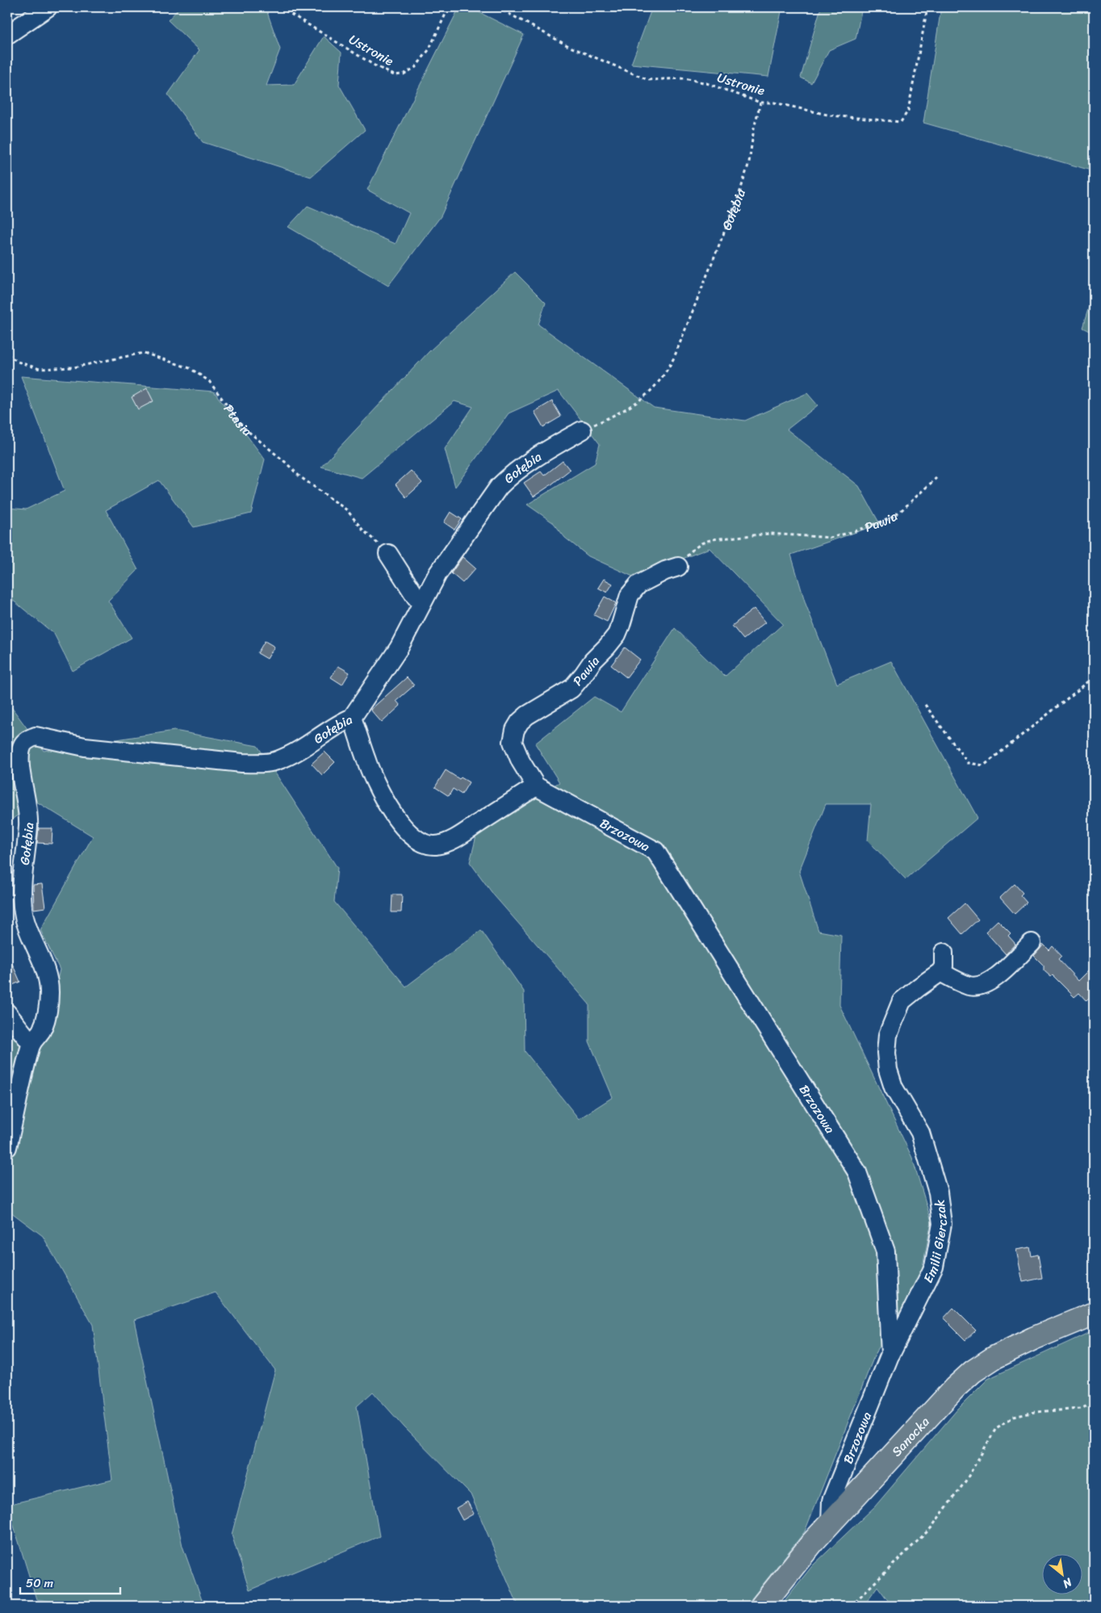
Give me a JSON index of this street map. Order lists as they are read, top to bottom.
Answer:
{
  "streets": {
    "main road": ["Sanocka"],
    "street": [
      "Gołębia",
      "Pawia",
      "Brzozowa",
      "Emilii Gierczak"
    ],
    "path": ["Ustronie", "Ptasia"]
  },
  "crossings": [
    ["Ustronie", "Gołębia"],
    ["Pawia", "Brzozowa"],
    ["Brzozowa", "Emilii Gierczak"],
    ["Brzozowa", "Sanocka"]
  ],
  "scale_bar": "50 m",
  "north": "bottom right"
}
